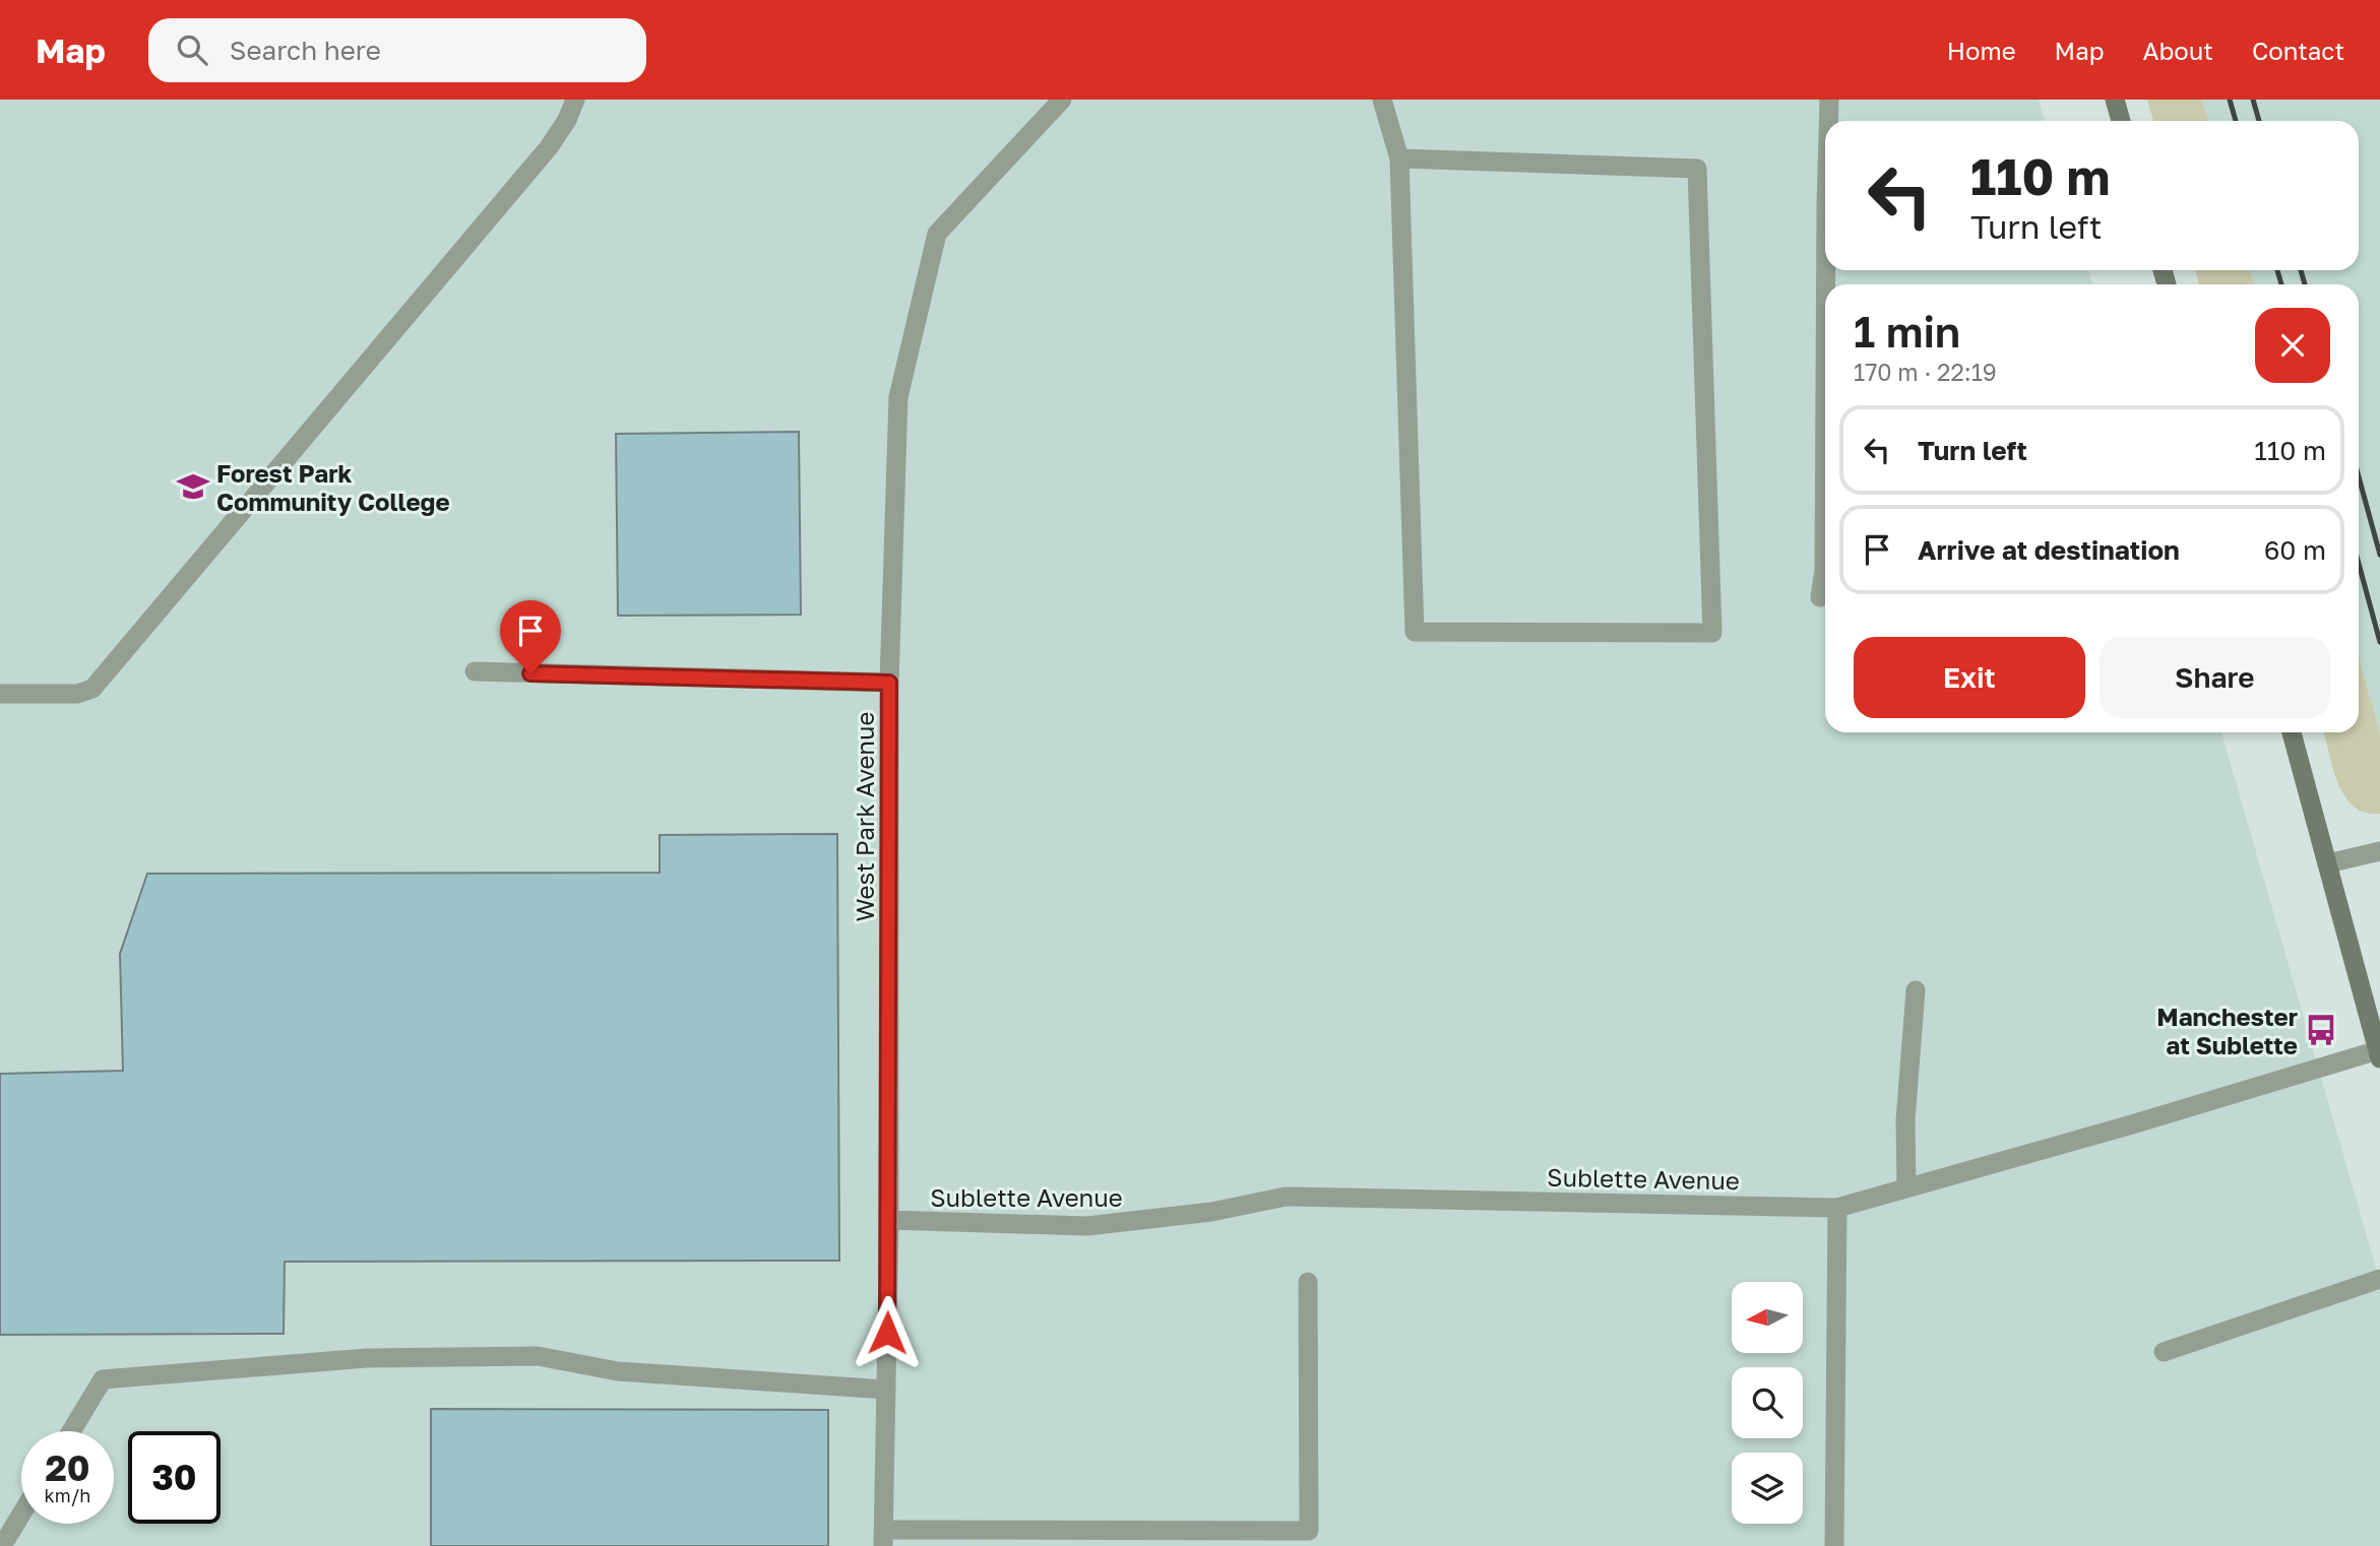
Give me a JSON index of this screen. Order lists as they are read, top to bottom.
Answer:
{
  "streets": {
    "street": ["West Park Avenue", "Sublette Avenue"]
  },
  "crossings": [
    ["West Park Avenue", "Sublette Avenue"]
  ],
  "places": {
    "school or university": ["Forest Park Community College"],
    "bus stop": ["Manchester at Sublette"]
  },
  "north": "left",
  "page": {
    "header": "Map",
    "search": "Search here",
    "nav": [
      "Home",
      "Map",
      "About",
      "Contact"
    ],
    "turn": ["110 m", "Turn left"],
    "heading": ["1 min", "170 m · 22:19"],
    "list": [
      {
        "name": "Turn left",
        "value": "110 m"
      },
      {
        "name": "Arrive at destination",
        "value": "60 m"
      }
    ],
    "buttons": ["Exit", "Share"],
    "speed": "20 km/h",
    "limit": "30"
  }
}
